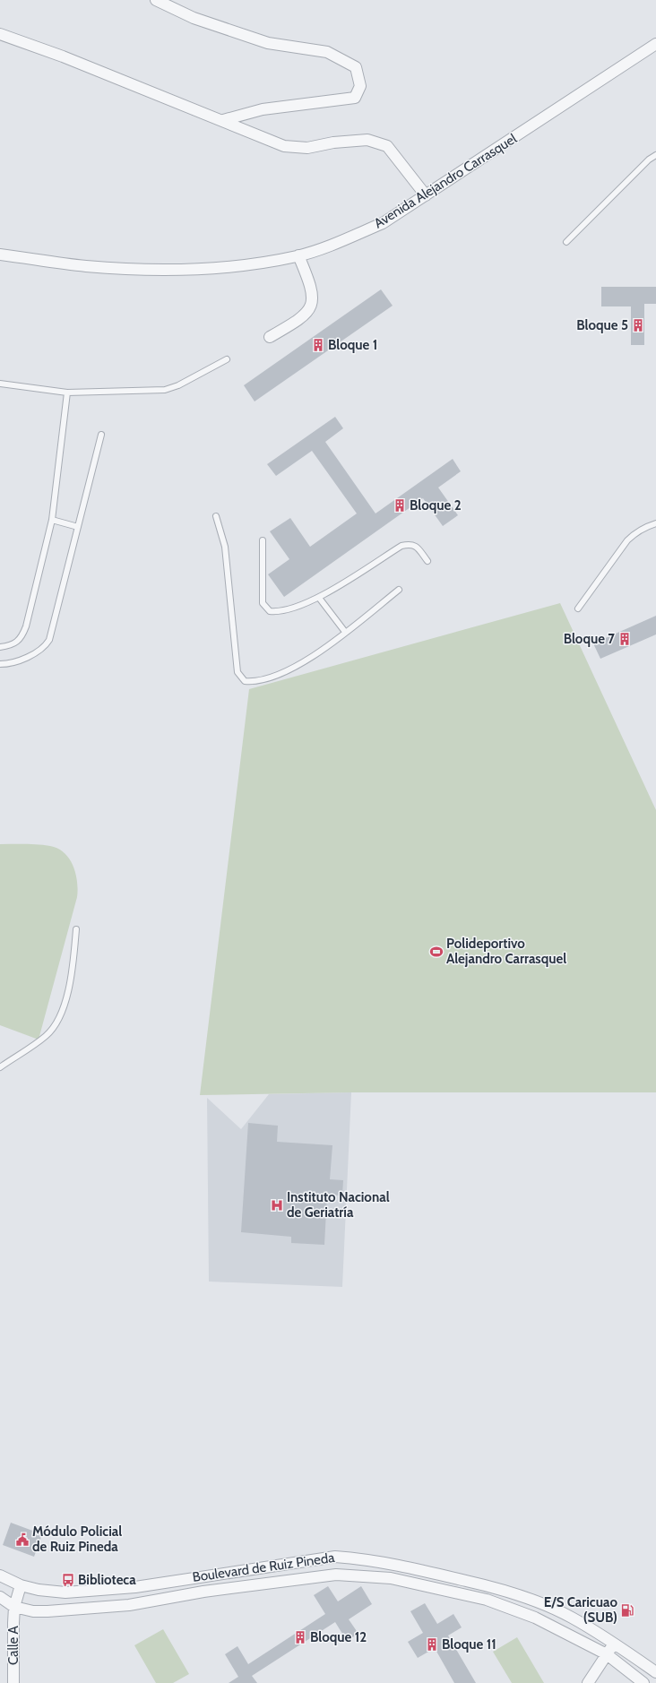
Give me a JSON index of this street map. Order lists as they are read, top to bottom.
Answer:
{
  "streets": {
    "street": ["Avenida Alejandro Carrasquel", "Boulevard de Ruiz Pineda", "Calle A"]
  },
  "crossings": [
    ["Boulevard de Ruiz Pineda", "Calle A"]
  ],
  "places": {
    "building": [
      "Bloque 5",
      "Bloque 1",
      "Bloque 2",
      "Bloque 7",
      "Bloque 12",
      "Bloque 11"
    ],
    "sports": ["Polideportivo Alejandro Carrasquel"],
    "hospital": ["Instituto Nacional de Geriatría"],
    "public building": ["Módulo Policial de Ruiz Pineda"],
    "bus stop": ["Biblioteca"],
    "fuel station": ["E/S Caricuao (SUB)"]
  }
}
